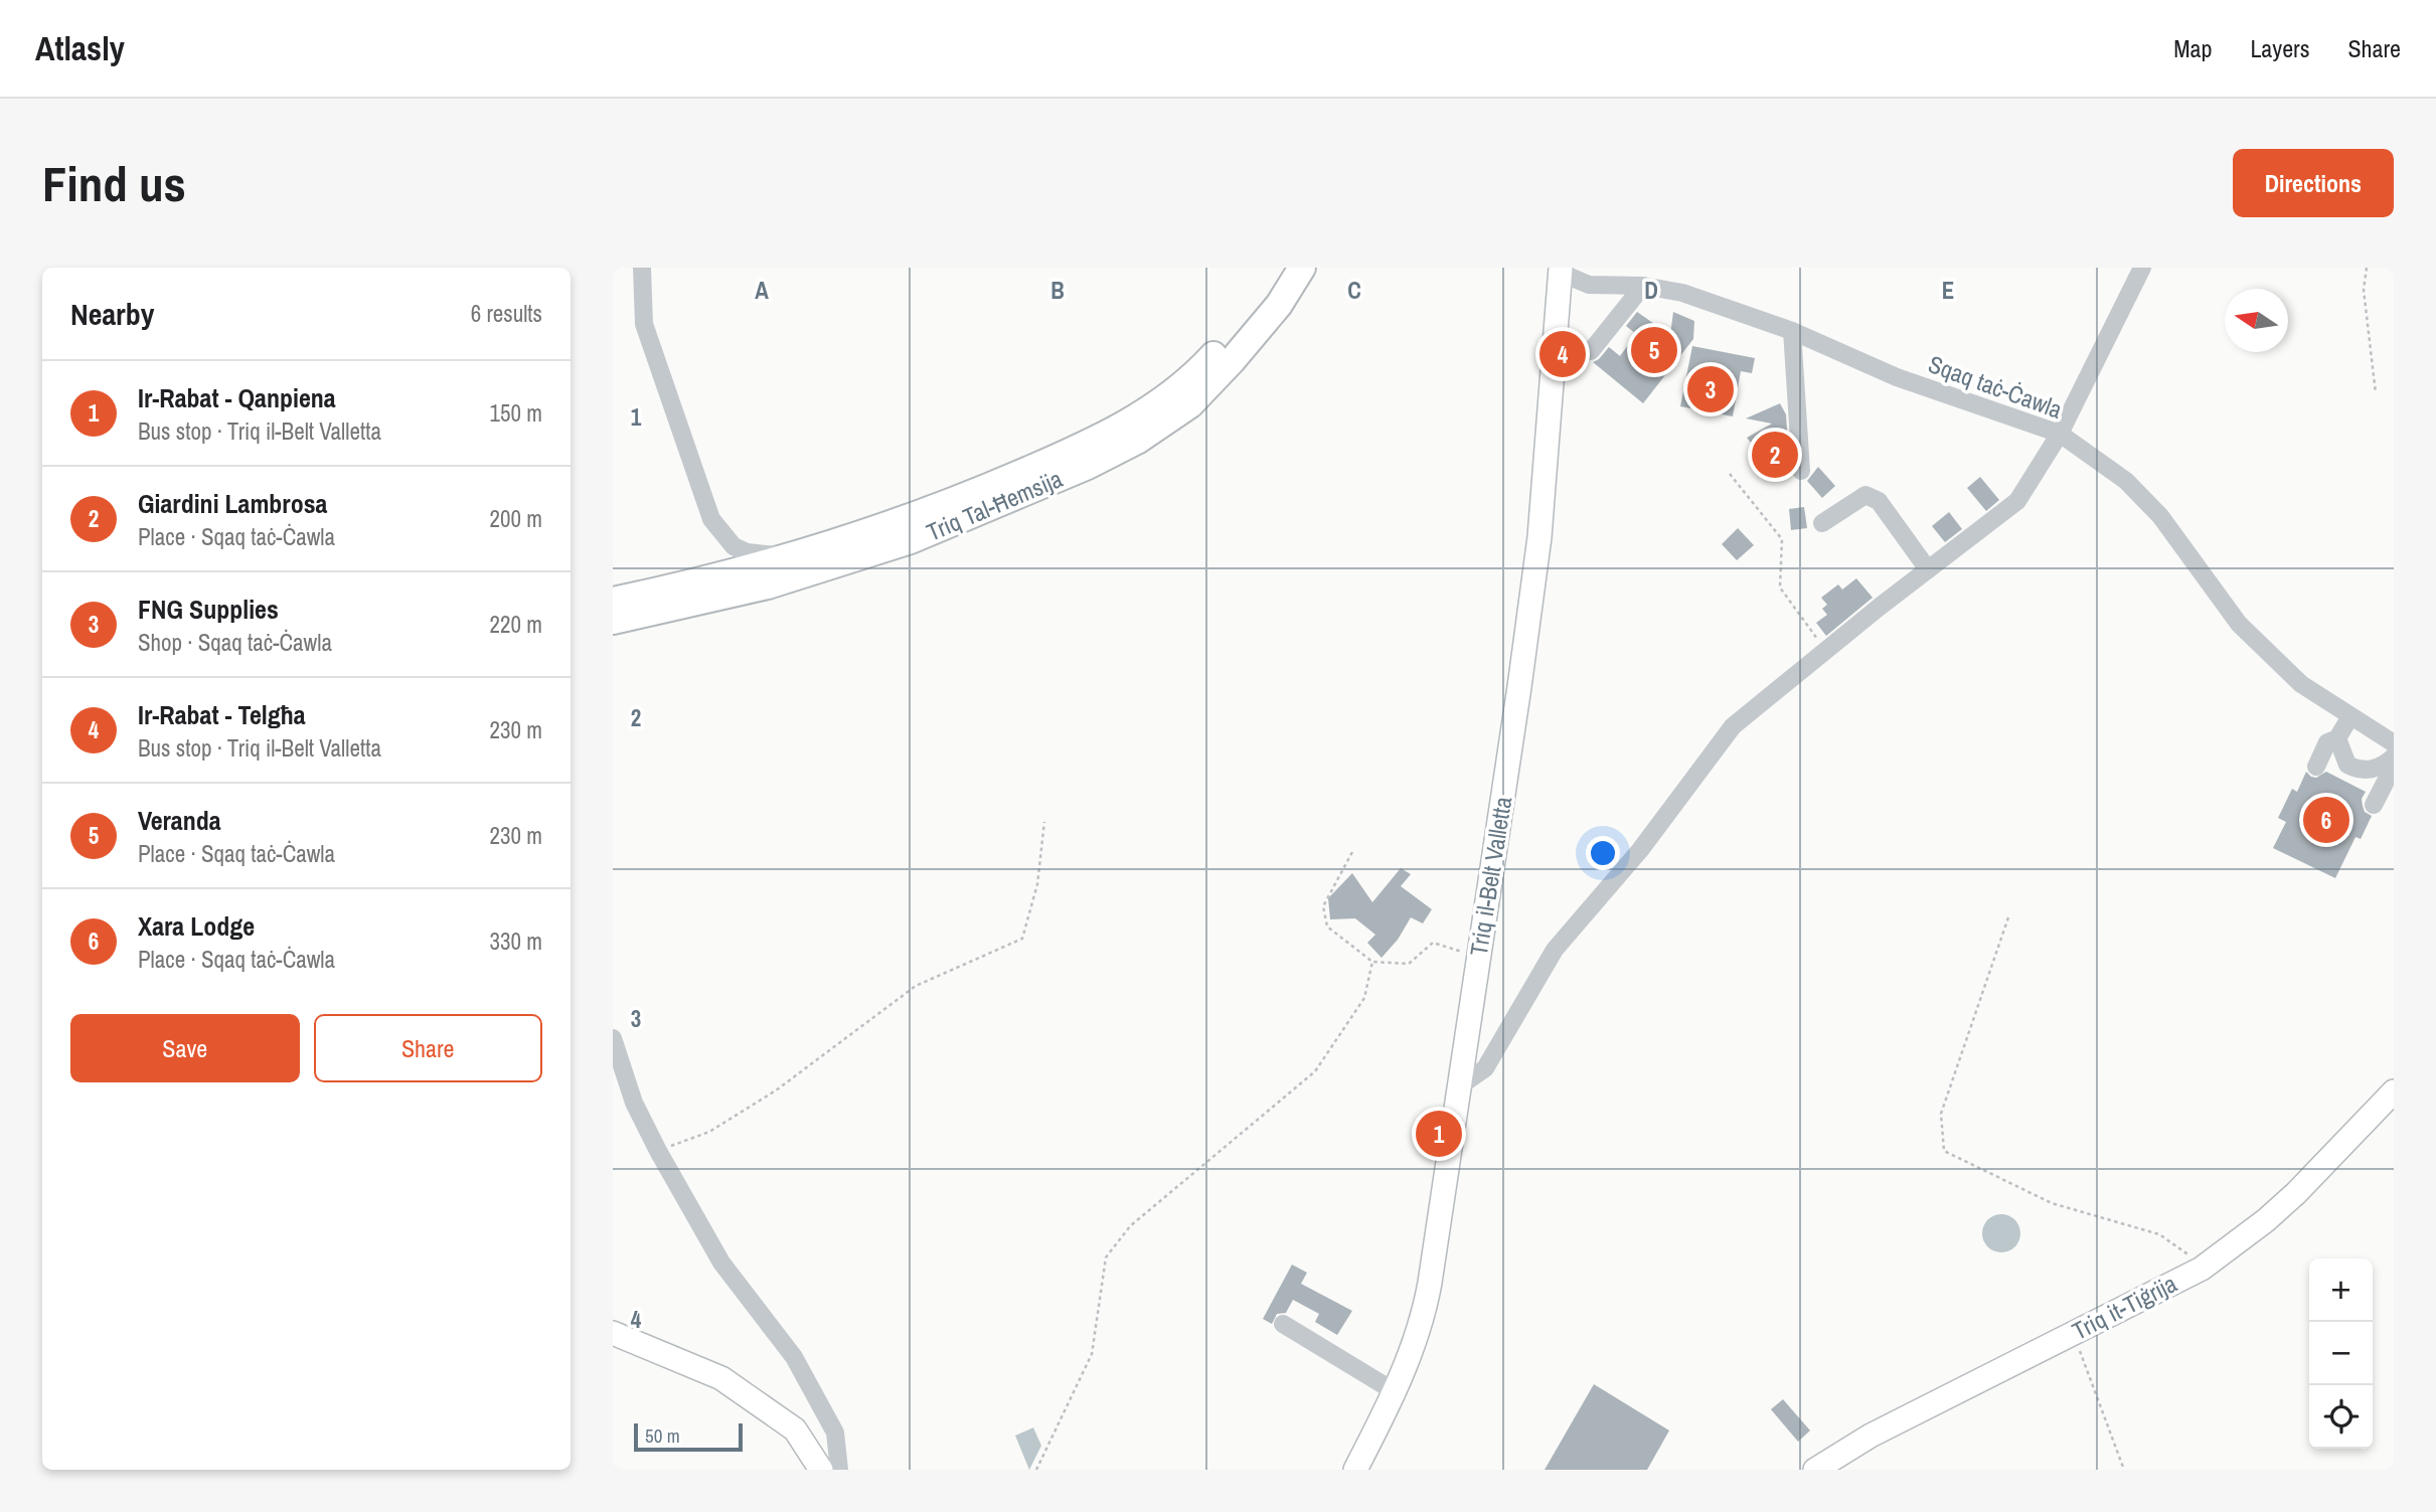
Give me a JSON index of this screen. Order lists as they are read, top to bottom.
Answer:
{
  "streets": {
    "highway": ["Triq Tal-Ħemsija"],
    "main road": ["Triq il-Belt Valletta", "Triq it-Tiġrija"],
    "street": ["Sqaq taċ-Ċawla"]
  },
  "crossings": [
    ["Sqaq taċ-Ċawla", "Triq il-Belt Valletta"]
  ],
  "scale_bar": "50 m",
  "north": "left",
  "page": {
    "header": "Atlasly",
    "nav": ["Map", "Layers", "Share"],
    "buttons": [
      "Directions",
      ["Save", "Share"]
    ],
    "title": "Find us",
    "heading": ["Nearby", "6 results"],
    "pins": [
      "5",
      "4",
      "3",
      "2",
      "6",
      "1"
    ],
    "list": [
      {
        "mark": "1",
        "name": "Ir-Rabat - Qanpiena",
        "note": "Bus stop · Triq il-Belt Valletta",
        "value": "150 m"
      },
      {
        "mark": "2",
        "name": "Giardini Lambrosa",
        "note": "Place · Sqaq taċ-Ċawla",
        "value": "200 m"
      },
      {
        "mark": "3",
        "name": "FNG Supplies",
        "note": "Shop · Sqaq taċ-Ċawla",
        "value": "220 m"
      },
      {
        "mark": "4",
        "name": "Ir-Rabat - Telgħa",
        "note": "Bus stop · Triq il-Belt Valletta",
        "value": "230 m"
      },
      {
        "mark": "5",
        "name": "Veranda",
        "note": "Place · Sqaq taċ-Ċawla",
        "value": "230 m"
      },
      {
        "mark": "6",
        "name": "Xara Lodge",
        "note": "Place · Sqaq taċ-Ċawla",
        "value": "330 m"
      }
    ],
    "map_buttons": ["+", "−"],
    "scale": "50 m"
  },
  "grid": {
    "columns": [
      "A",
      "B",
      "C",
      "D",
      "E"
    ],
    "rows": [
      "1",
      "2",
      "3",
      "4"
    ]
  }
}
